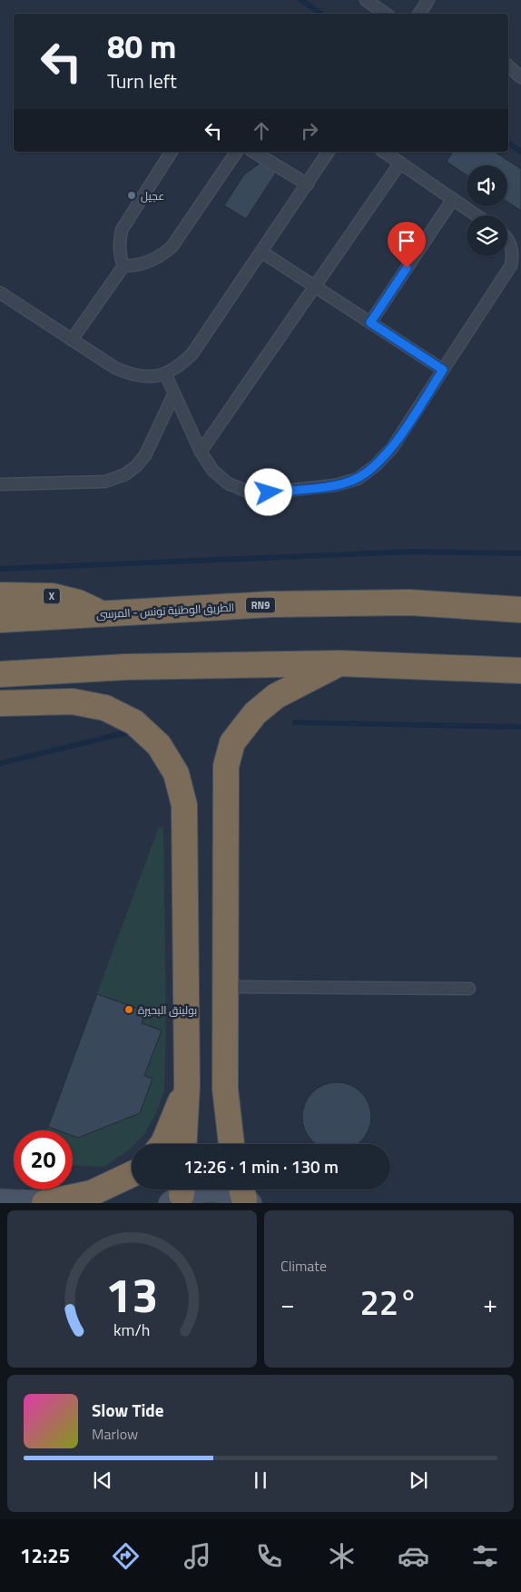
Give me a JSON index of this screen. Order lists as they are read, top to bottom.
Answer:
{
  "streets": {
    "highway": ["X", "RN9", "الطريق الوطنية تونس - المرسى"]
  },
  "crossings": [
    ["X", "الطريق الوطنية تونس - المرسى"]
  ],
  "places": ["عجيل", "بولينق البحيرة"],
  "page": {
    "turn": ["80 m", "Turn left"],
    "limit": "20",
    "trip": "12:26 · 1 min · 130 m",
    "tile": "Climate",
    "heat": ["−", "22°", "+"],
    "song": ["Slow Tide", "Marlow"],
    "tabs": "12:25",
    "gauge": ["13", "km/h"]
  }
}
